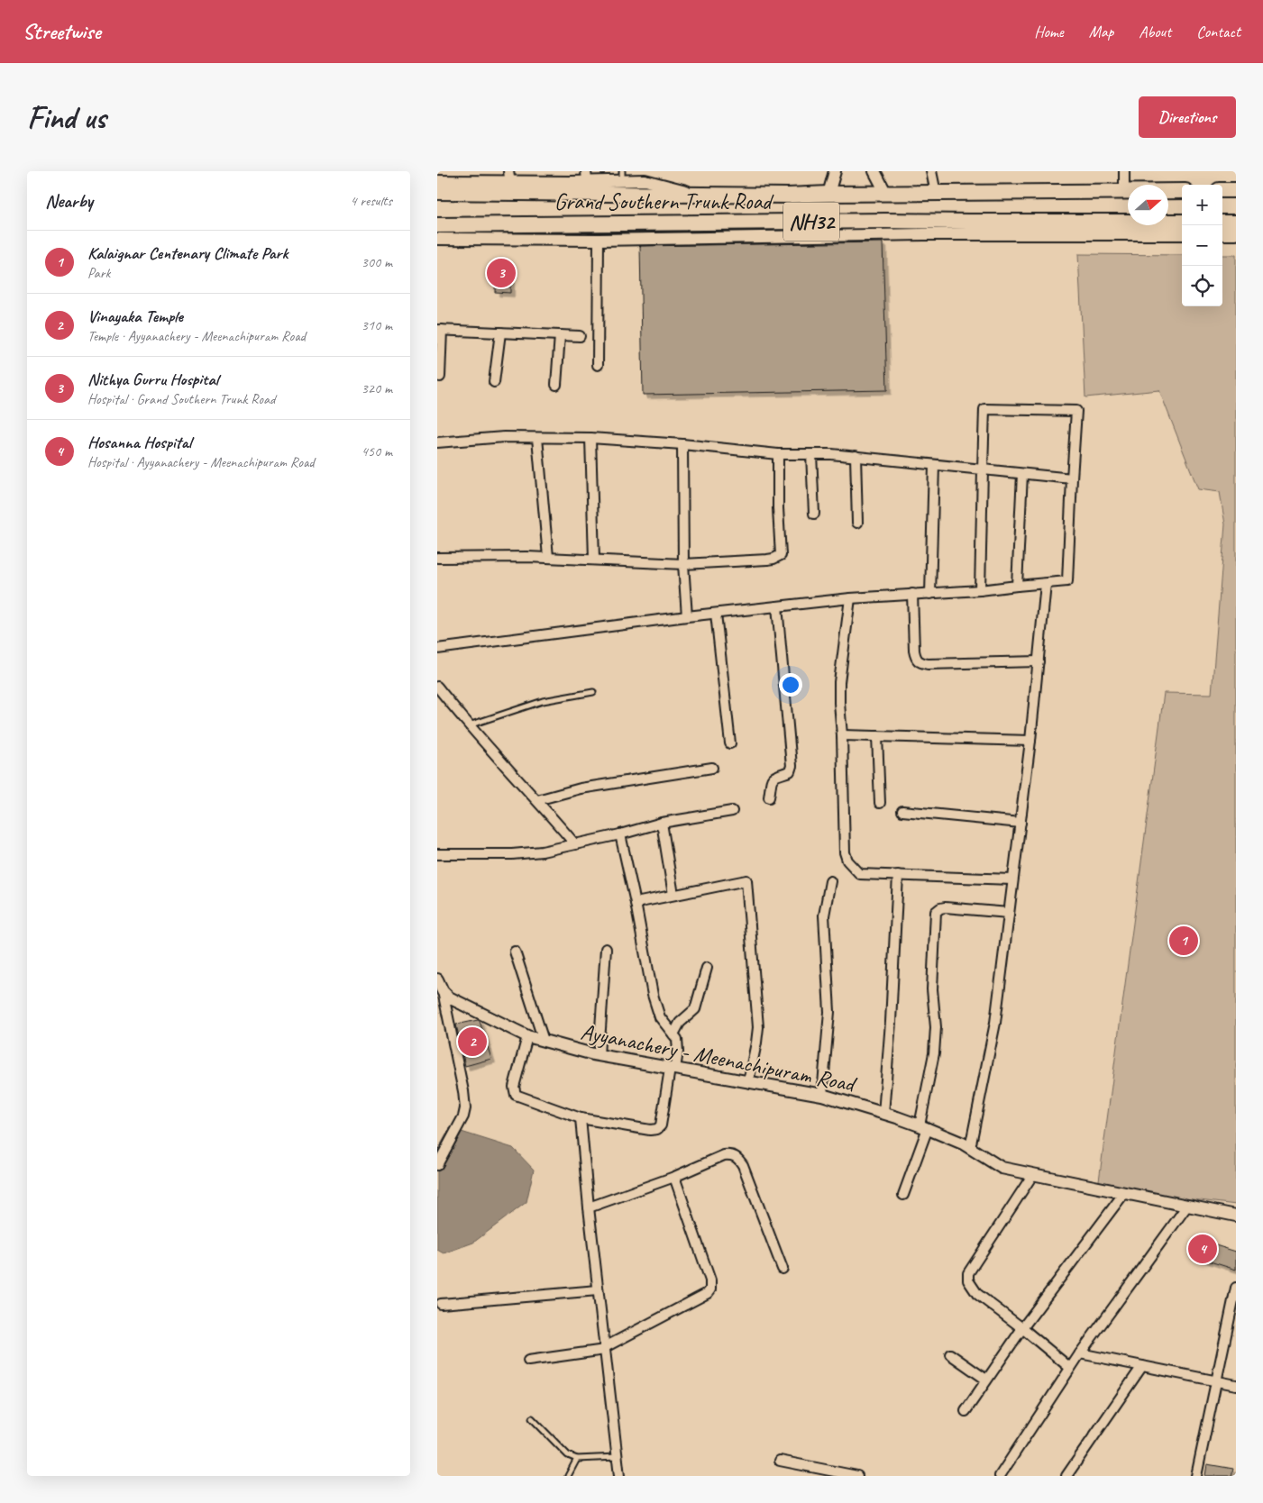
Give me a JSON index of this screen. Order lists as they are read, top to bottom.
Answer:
{
  "streets": {
    "highway": ["Grand Southern Trunk Road", "NH32"],
    "street": ["Ayyanachery - Meenachipuram Road"]
  },
  "crossings": [
    ["Grand Southern Trunk Road", "NH32"]
  ],
  "north": "right",
  "page": {
    "header": "Streetwise",
    "nav": [
      "Home",
      "Map",
      "About",
      "Contact"
    ],
    "buttons": "Directions",
    "title": "Find us",
    "heading": ["Nearby", "4 results"],
    "map_buttons": ["+", "−"],
    "list": [
      {
        "mark": "1",
        "name": "Kalaignar Centenary Climate Park",
        "note": "Park",
        "value": "300 m"
      },
      {
        "mark": "2",
        "name": "Vinayaka Temple",
        "note": "Temple · Ayyanachery - Meenachipuram Road",
        "value": "310 m"
      },
      {
        "mark": "3",
        "name": "Nithya Gurru Hospital",
        "note": "Hospital · Grand Southern Trunk Road",
        "value": "320 m"
      },
      {
        "mark": "4",
        "name": "Hosanna Hospital",
        "note": "Hospital · Ayyanachery - Meenachipuram Road",
        "value": "450 m"
      }
    ],
    "pins": [
      "3",
      "1",
      "2",
      "4"
    ]
  }
}
